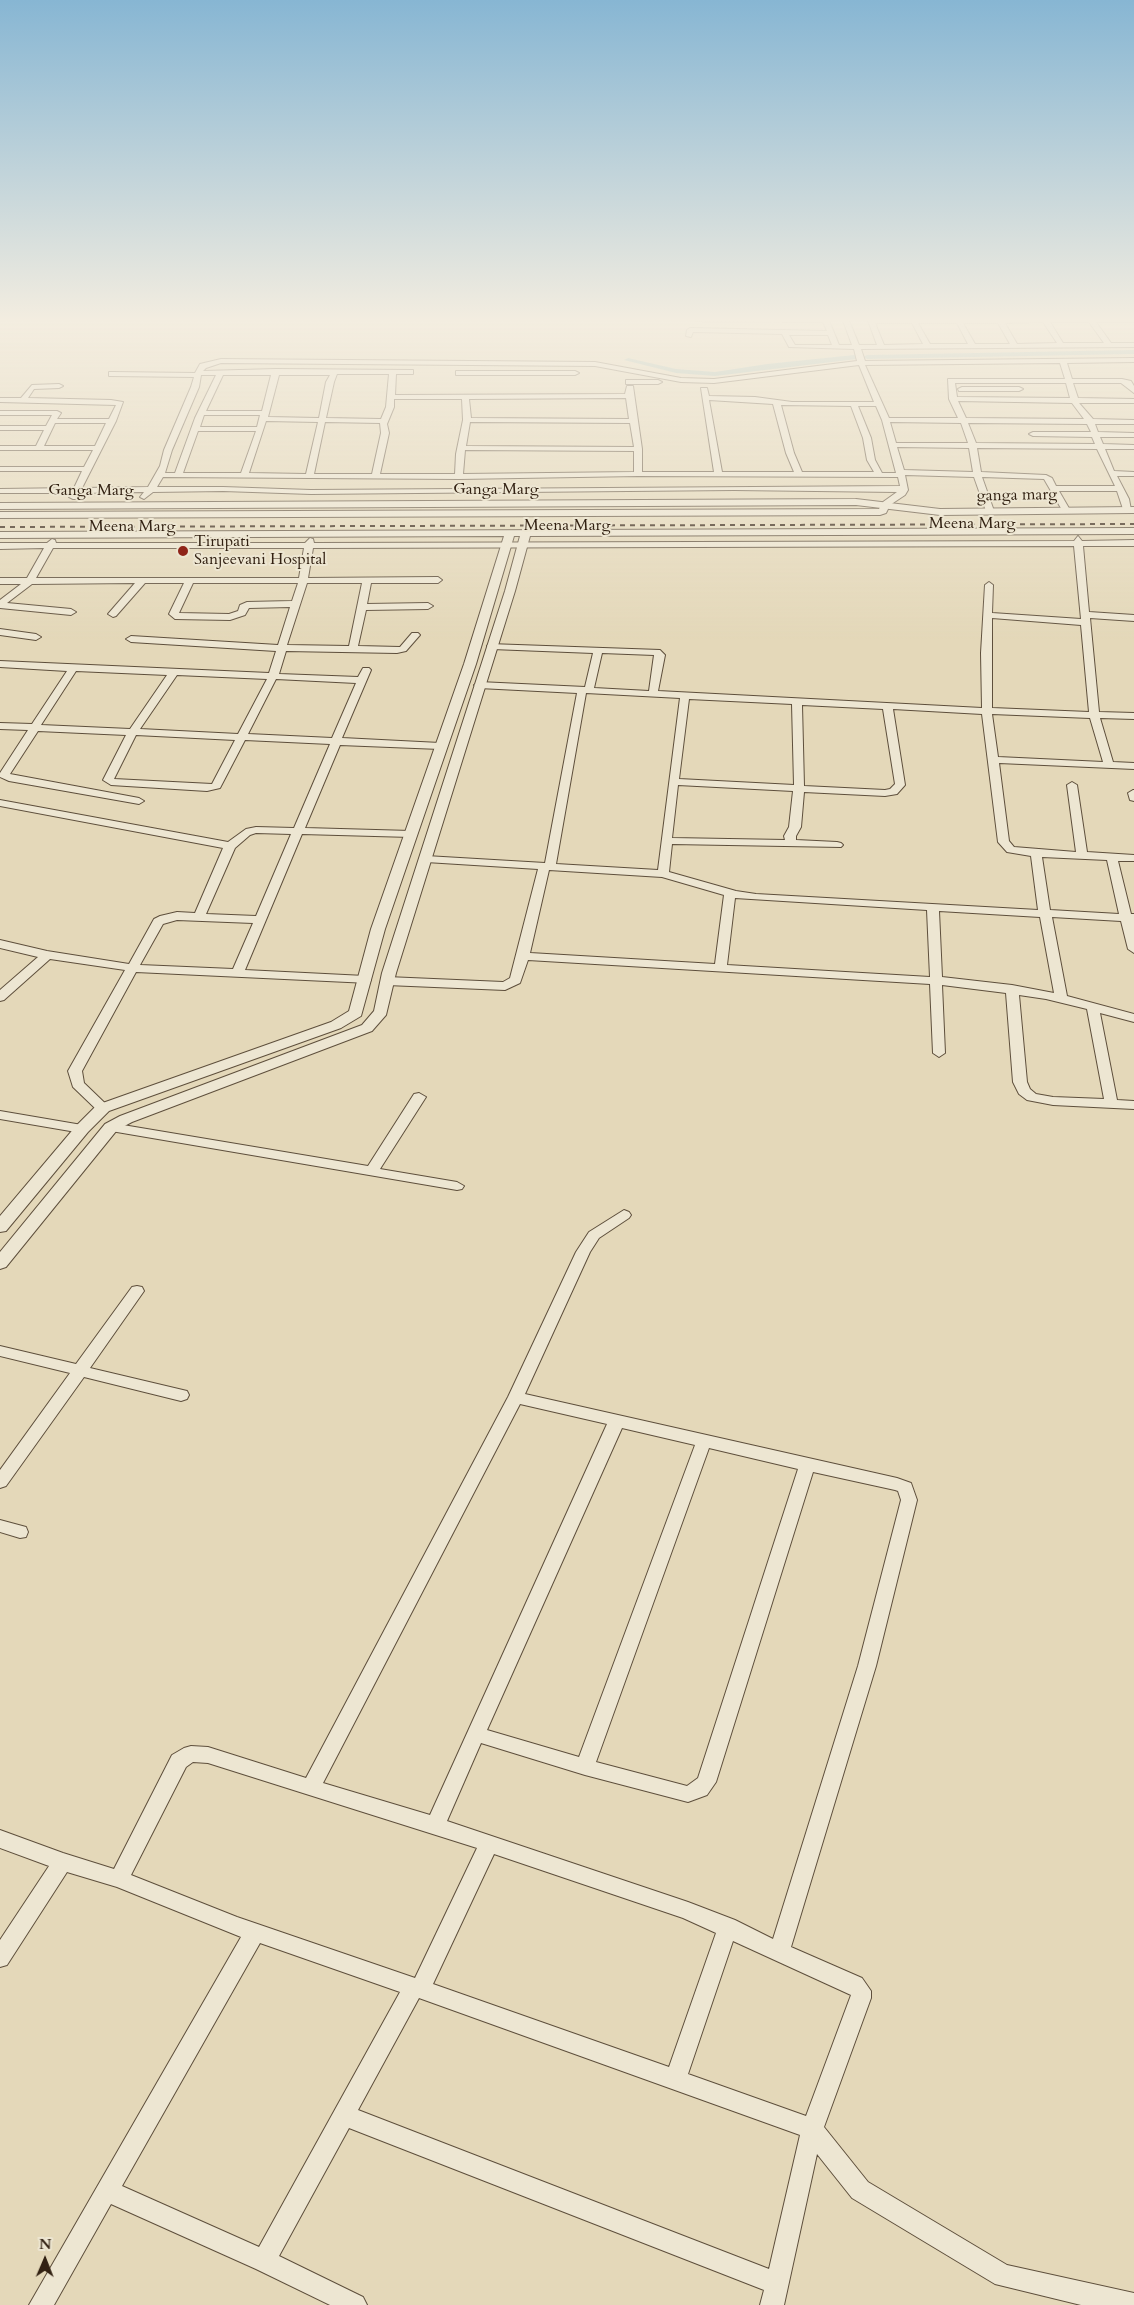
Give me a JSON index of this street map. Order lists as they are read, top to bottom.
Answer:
{
  "streets": {
    "street": ["Ganga Marg", "ganga marg", "Meena Marg"]
  },
  "crossings": [
    ["Ganga Marg", "ganga marg"]
  ],
  "places": ["Tirupati Sanjeevani Hospital"],
  "north": "top"
}
